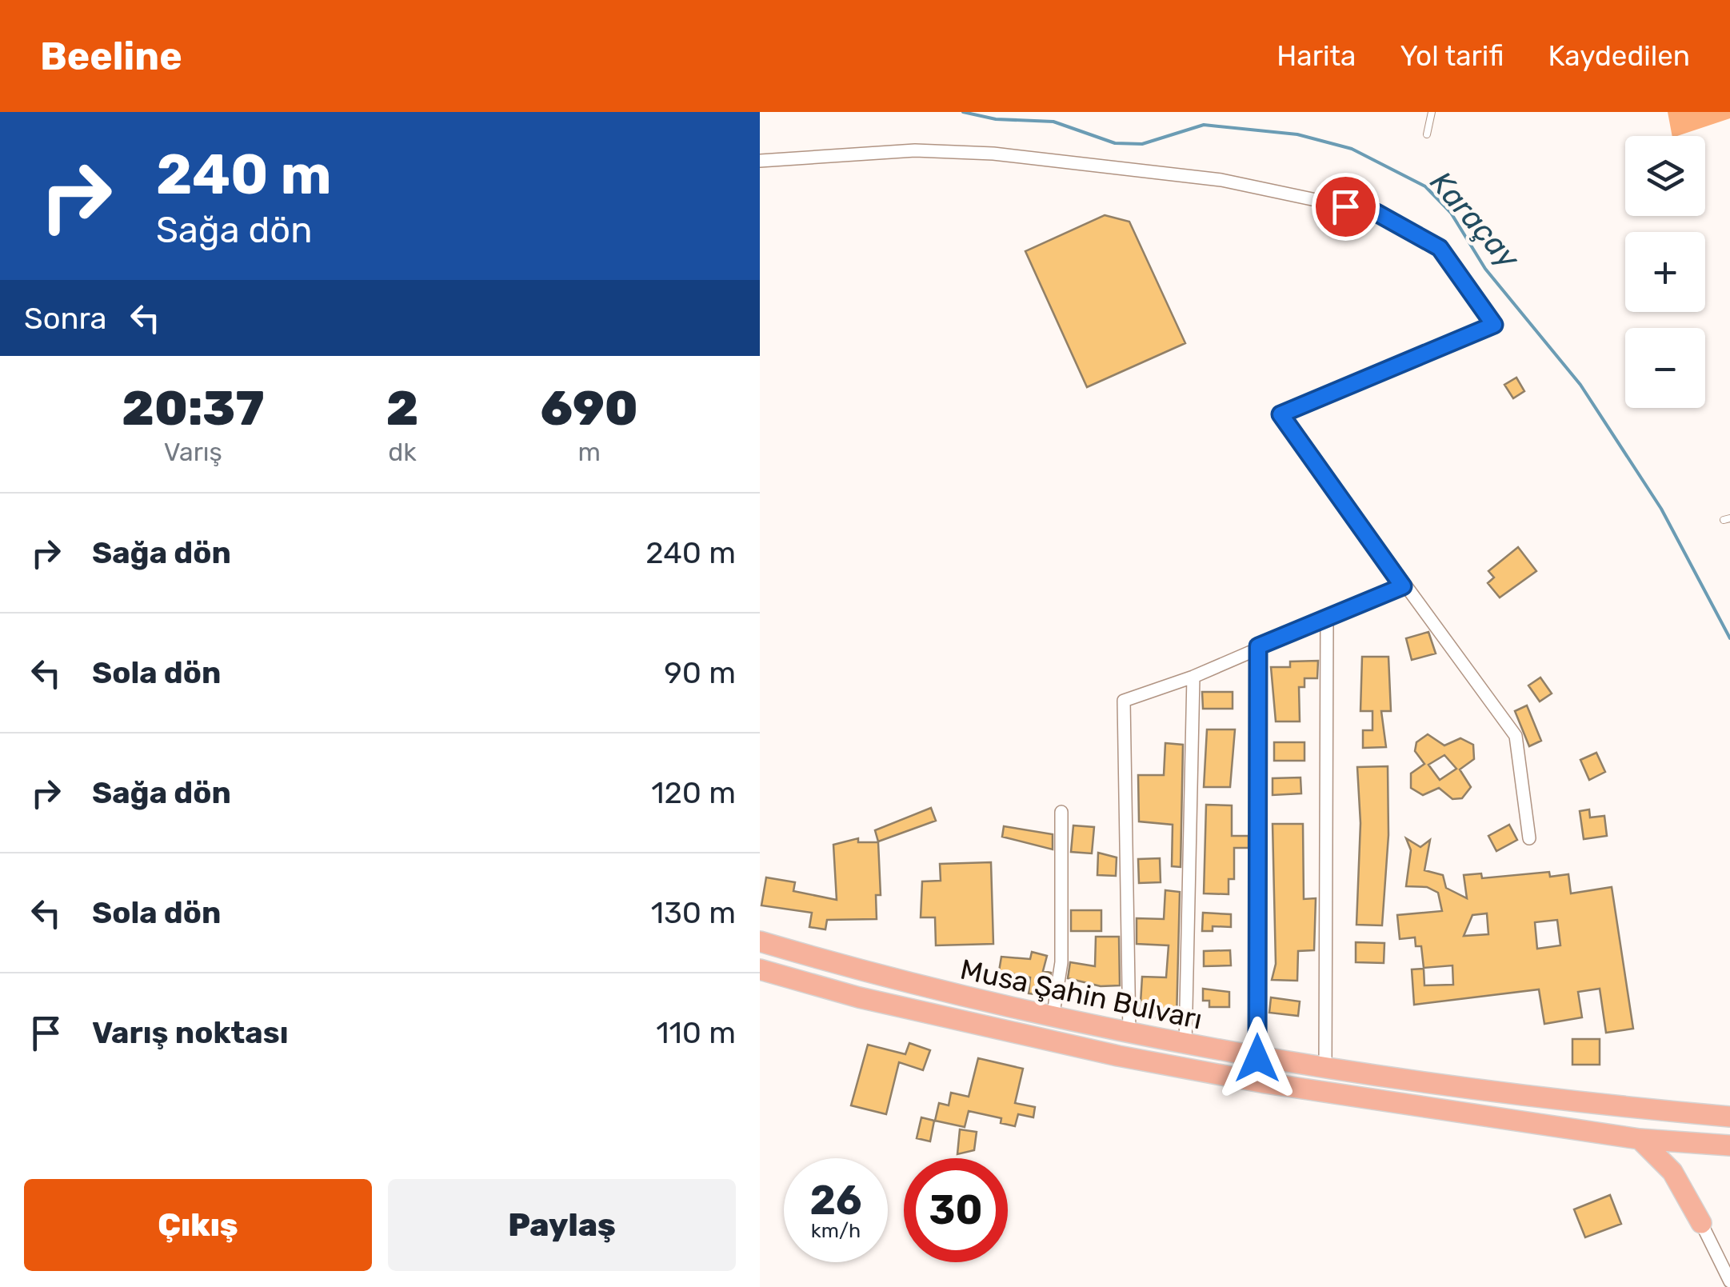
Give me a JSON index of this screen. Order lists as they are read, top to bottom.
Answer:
{
  "streets": {
    "highway": ["Musa Şahin Bulvarı"]
  },
  "water": ["Karaçay"],
  "page": {
    "header": "Beeline",
    "nav": ["Harita", "Yol tarifi", "Kaydedilen"],
    "turn": ["240 m", "Sağa dön"],
    "map_buttons": ["+", "−"],
    "then": "Sonra",
    "eta": [
      "20:37",
      "Varış",
      "2",
      "dk",
      "690",
      "m"
    ],
    "list": [
      {
        "name": "Sağa dön",
        "value": "240 m"
      },
      {
        "name": "Sola dön",
        "value": "90 m"
      },
      {
        "name": "Sağa dön",
        "value": "120 m"
      },
      {
        "name": "Sola dön",
        "value": "130 m"
      },
      {
        "name": "Varış noktası",
        "value": "110 m"
      }
    ],
    "speed": "26 km/h",
    "limit": "30",
    "buttons": ["Çıkış", "Paylaş"]
  }
}
